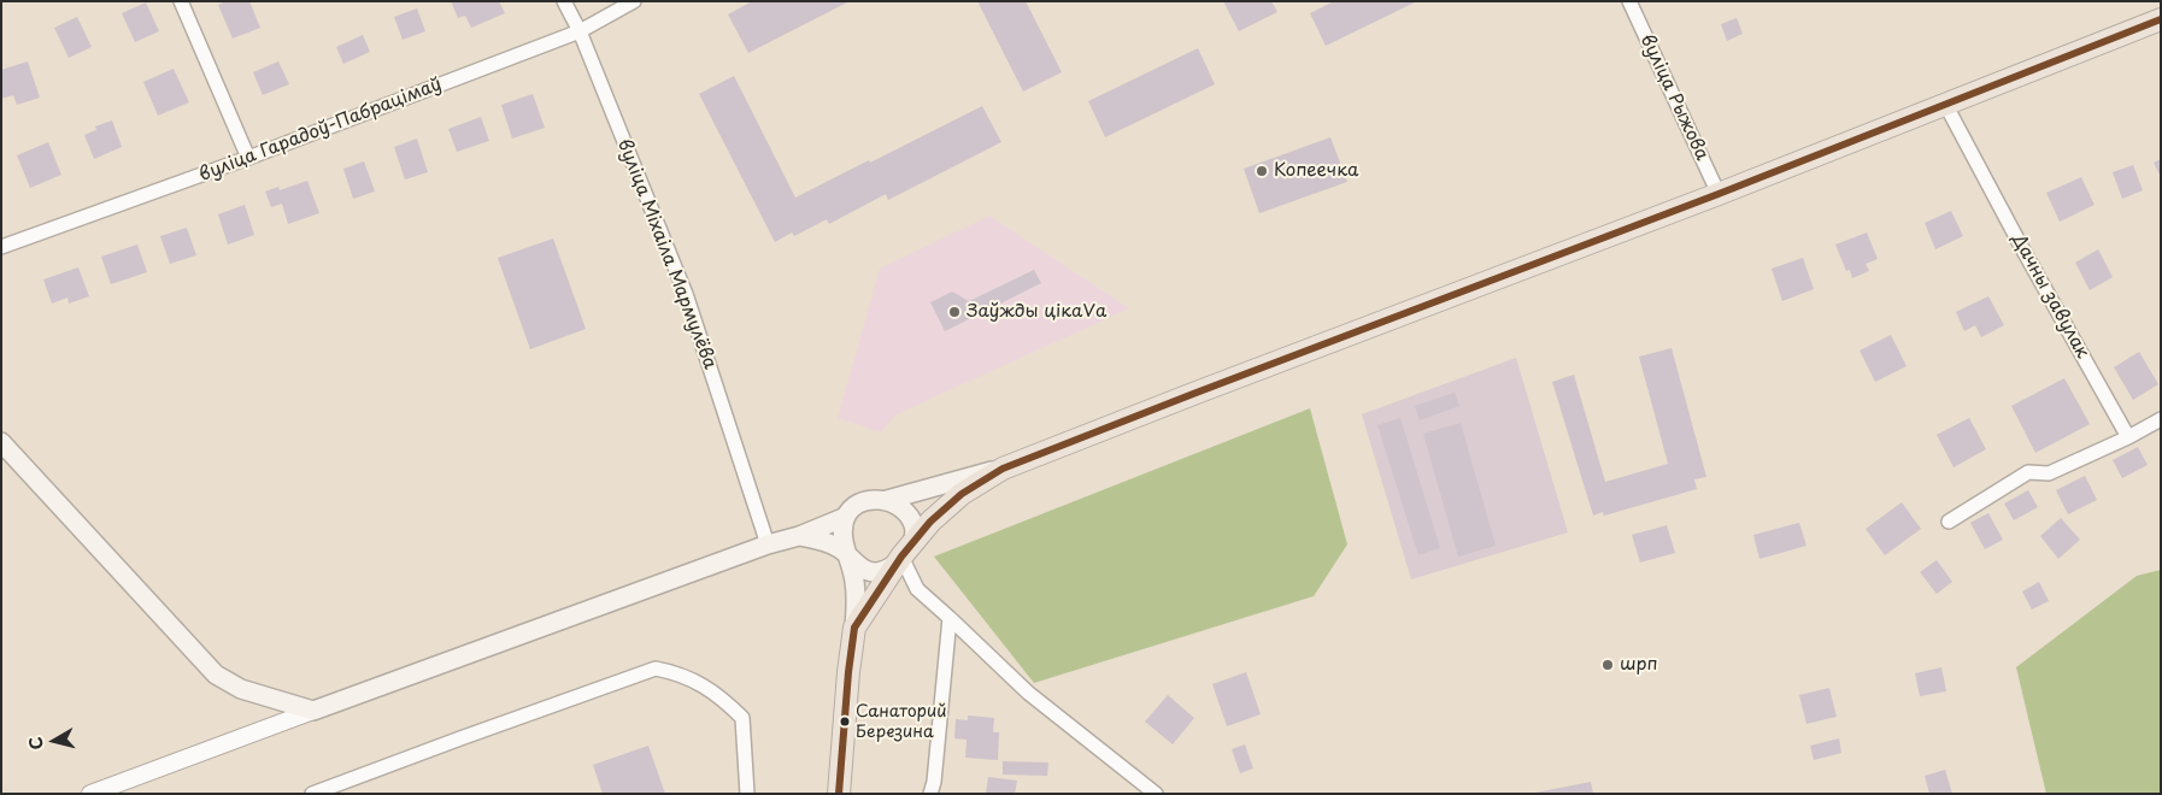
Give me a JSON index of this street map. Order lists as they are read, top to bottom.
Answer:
{
  "streets": {
    "street": [
      "вуліца Рыжова",
      "вуліца Гарадоў-Пабрацімаў",
      "вуліца Міхаіла Мармулёва",
      "Дачны завулак"
    ]
  },
  "crossings": [
    ["вуліца Гарадоў-Пабрацімаў", "вуліца Міхаіла Мармулёва"]
  ],
  "places": [
    "Копеечка",
    "Заўжды цікаVа",
    "шрп",
    "Санаторий Березина"
  ],
  "north": "left"
}
